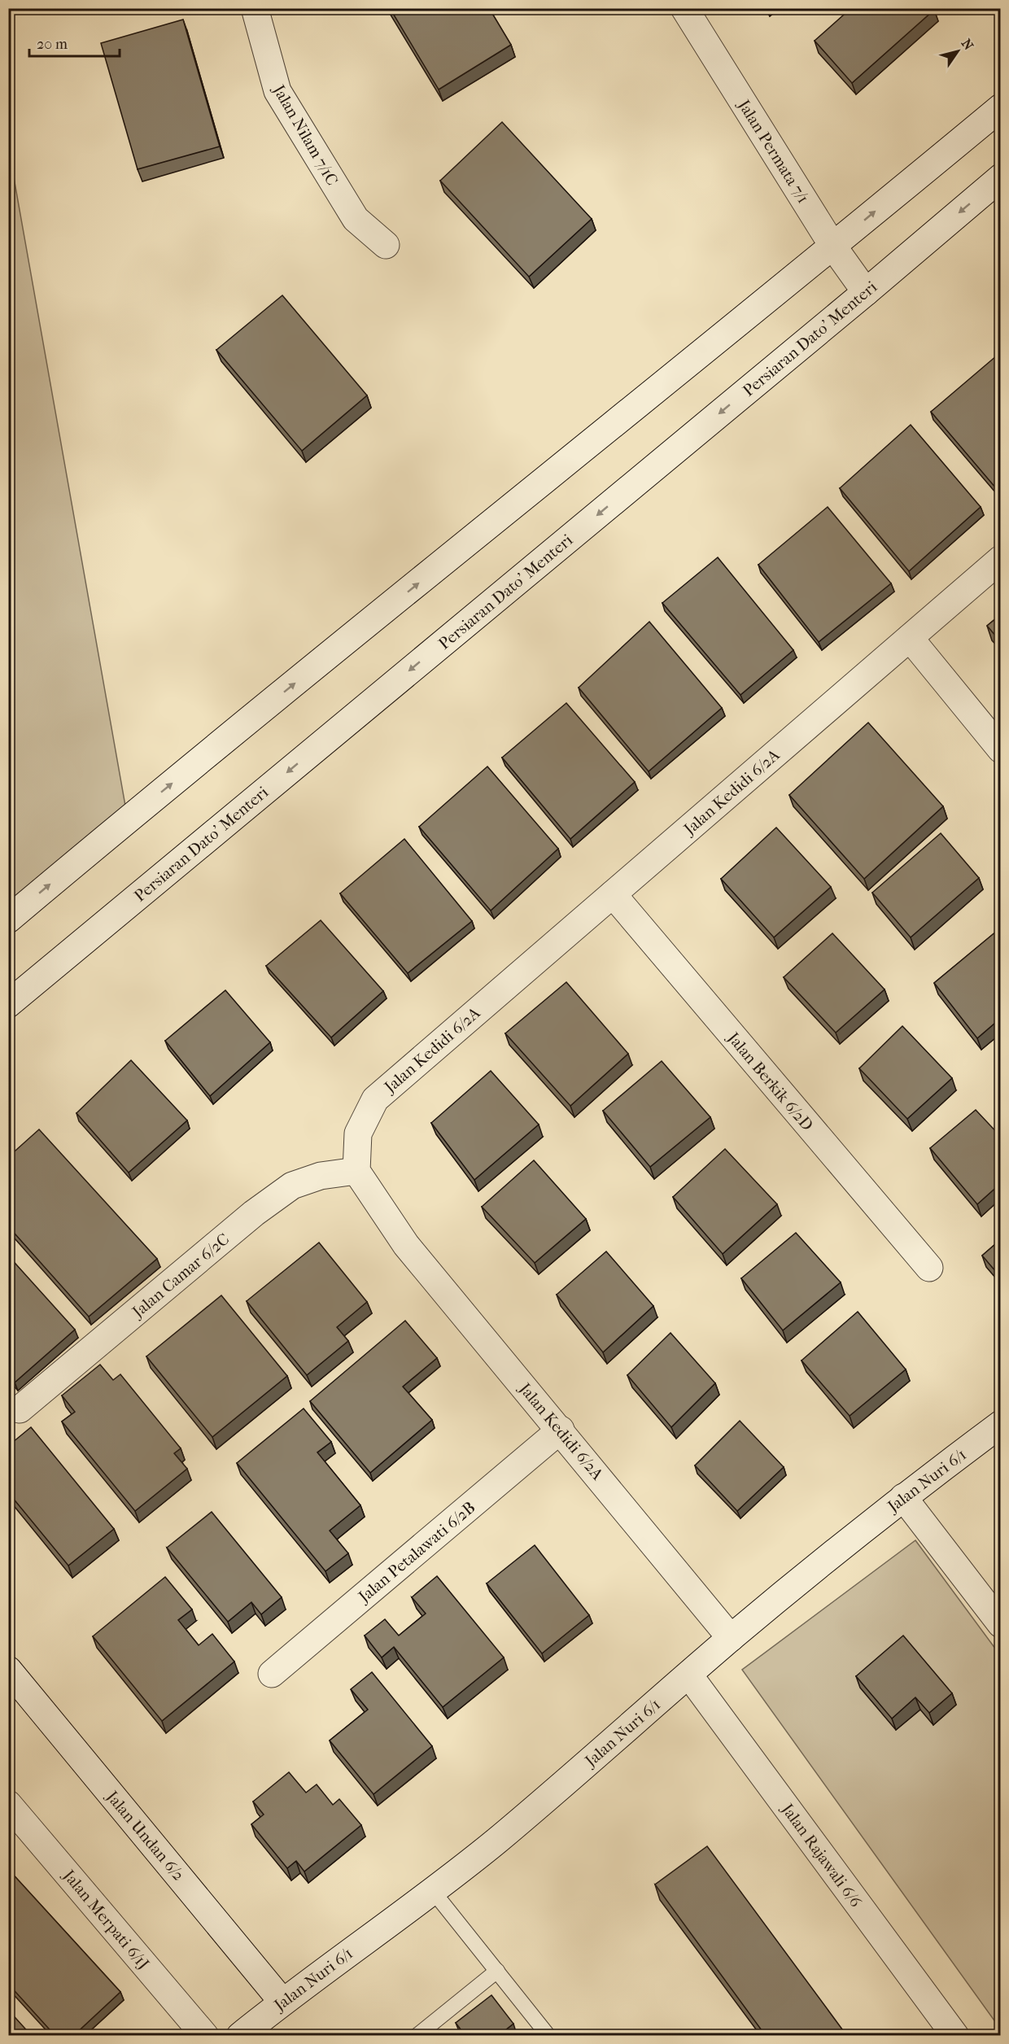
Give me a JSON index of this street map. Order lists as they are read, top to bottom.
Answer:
{
  "streets": {
    "street": [
      "Jalan Nilam 7/1C",
      "Jalan Permata 7/1",
      "Persiaran Dato' Menteri",
      "Jalan Kedidi 6/2A",
      "Jalan Berkik 6/2D",
      "Jalan Camar 6/2C",
      "Jalan Nuri 6/1",
      "Jalan Petalawati 6/2B",
      "Jalan Undan 6/2",
      "Jalan Rajawali 6/6",
      "Jalan Merpati 6/1J"
    ]
  },
  "crossings": [
    ["Jalan Permata 7/1", "Persiaran Dato' Menteri"],
    ["Jalan Kedidi 6/2A", "Jalan Berkik 6/2D"],
    ["Jalan Kedidi 6/2A", "Jalan Camar 6/2C"],
    ["Jalan Kedidi 6/2A", "Jalan Nuri 6/1"],
    ["Jalan Kedidi 6/2A", "Jalan Petalawati 6/2B"],
    ["Jalan Nuri 6/1", "Jalan Undan 6/2"],
    ["Jalan Nuri 6/1", "Jalan Rajawali 6/6"]
  ],
  "scale_bar": "20 m",
  "north": "top right"
}
